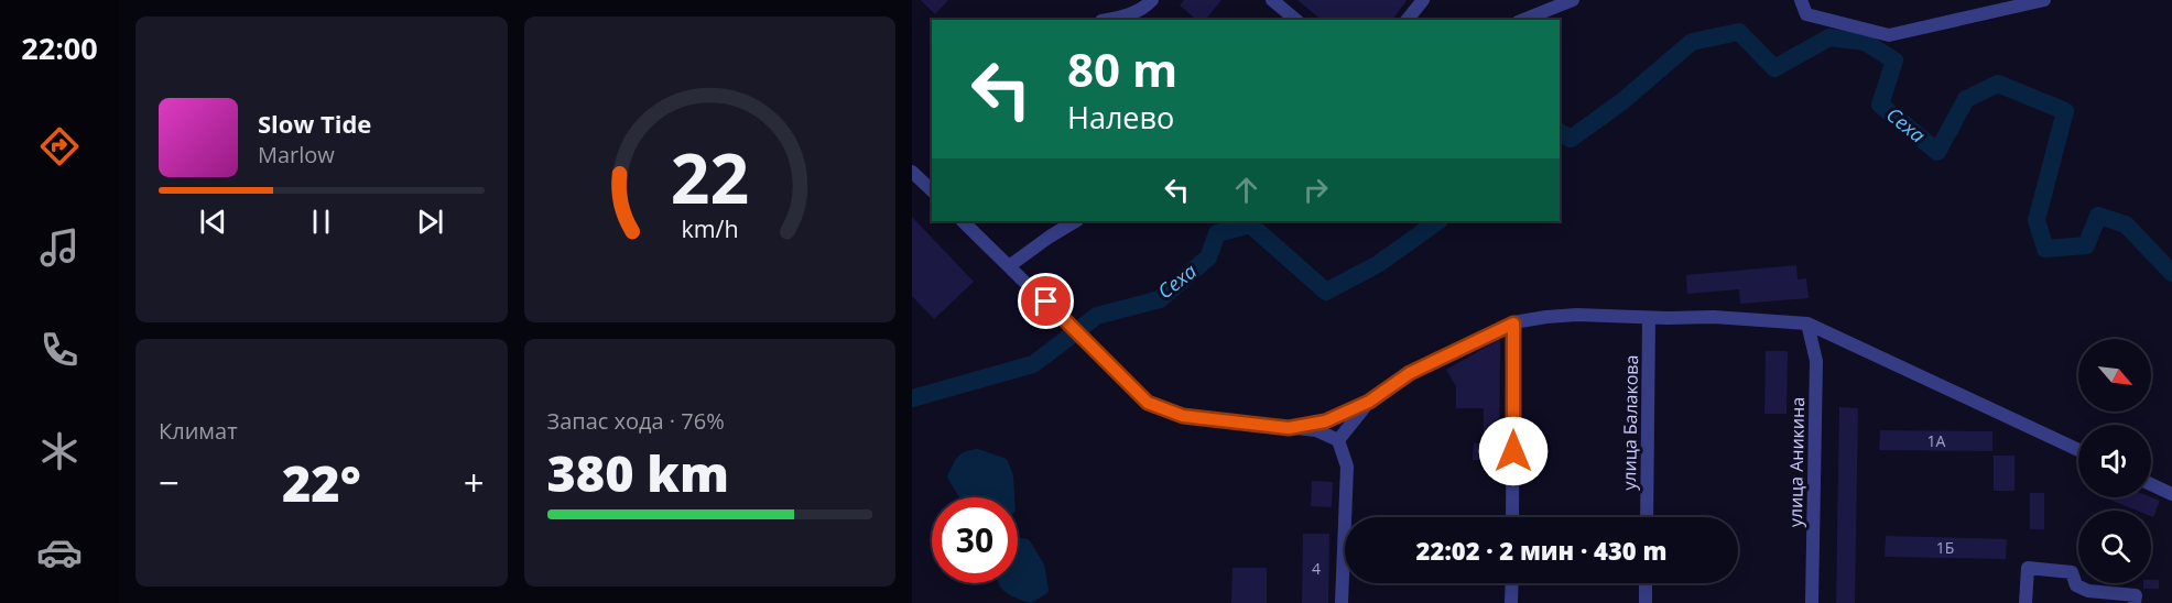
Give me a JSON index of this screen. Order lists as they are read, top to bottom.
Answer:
{
  "streets": {
    "street": ["улица Балакова", "улица Аникина"]
  },
  "water": ["Сеха"],
  "house_numbers": ["1А", "1Б", "4"],
  "north": "bottom right",
  "page": {
    "tabs": "22:00",
    "turn": ["80 m", "Налево"],
    "song": ["Slow Tide", "Marlow"],
    "tile": [
      "Климат",
      ["Запас хода · 76%", "380 km"]
    ],
    "heat": ["−", "22°", "+"],
    "limit": "30",
    "trip": "22:02 · 2 мин · 430 m",
    "gauge": ["22", "km/h"]
  }
}
